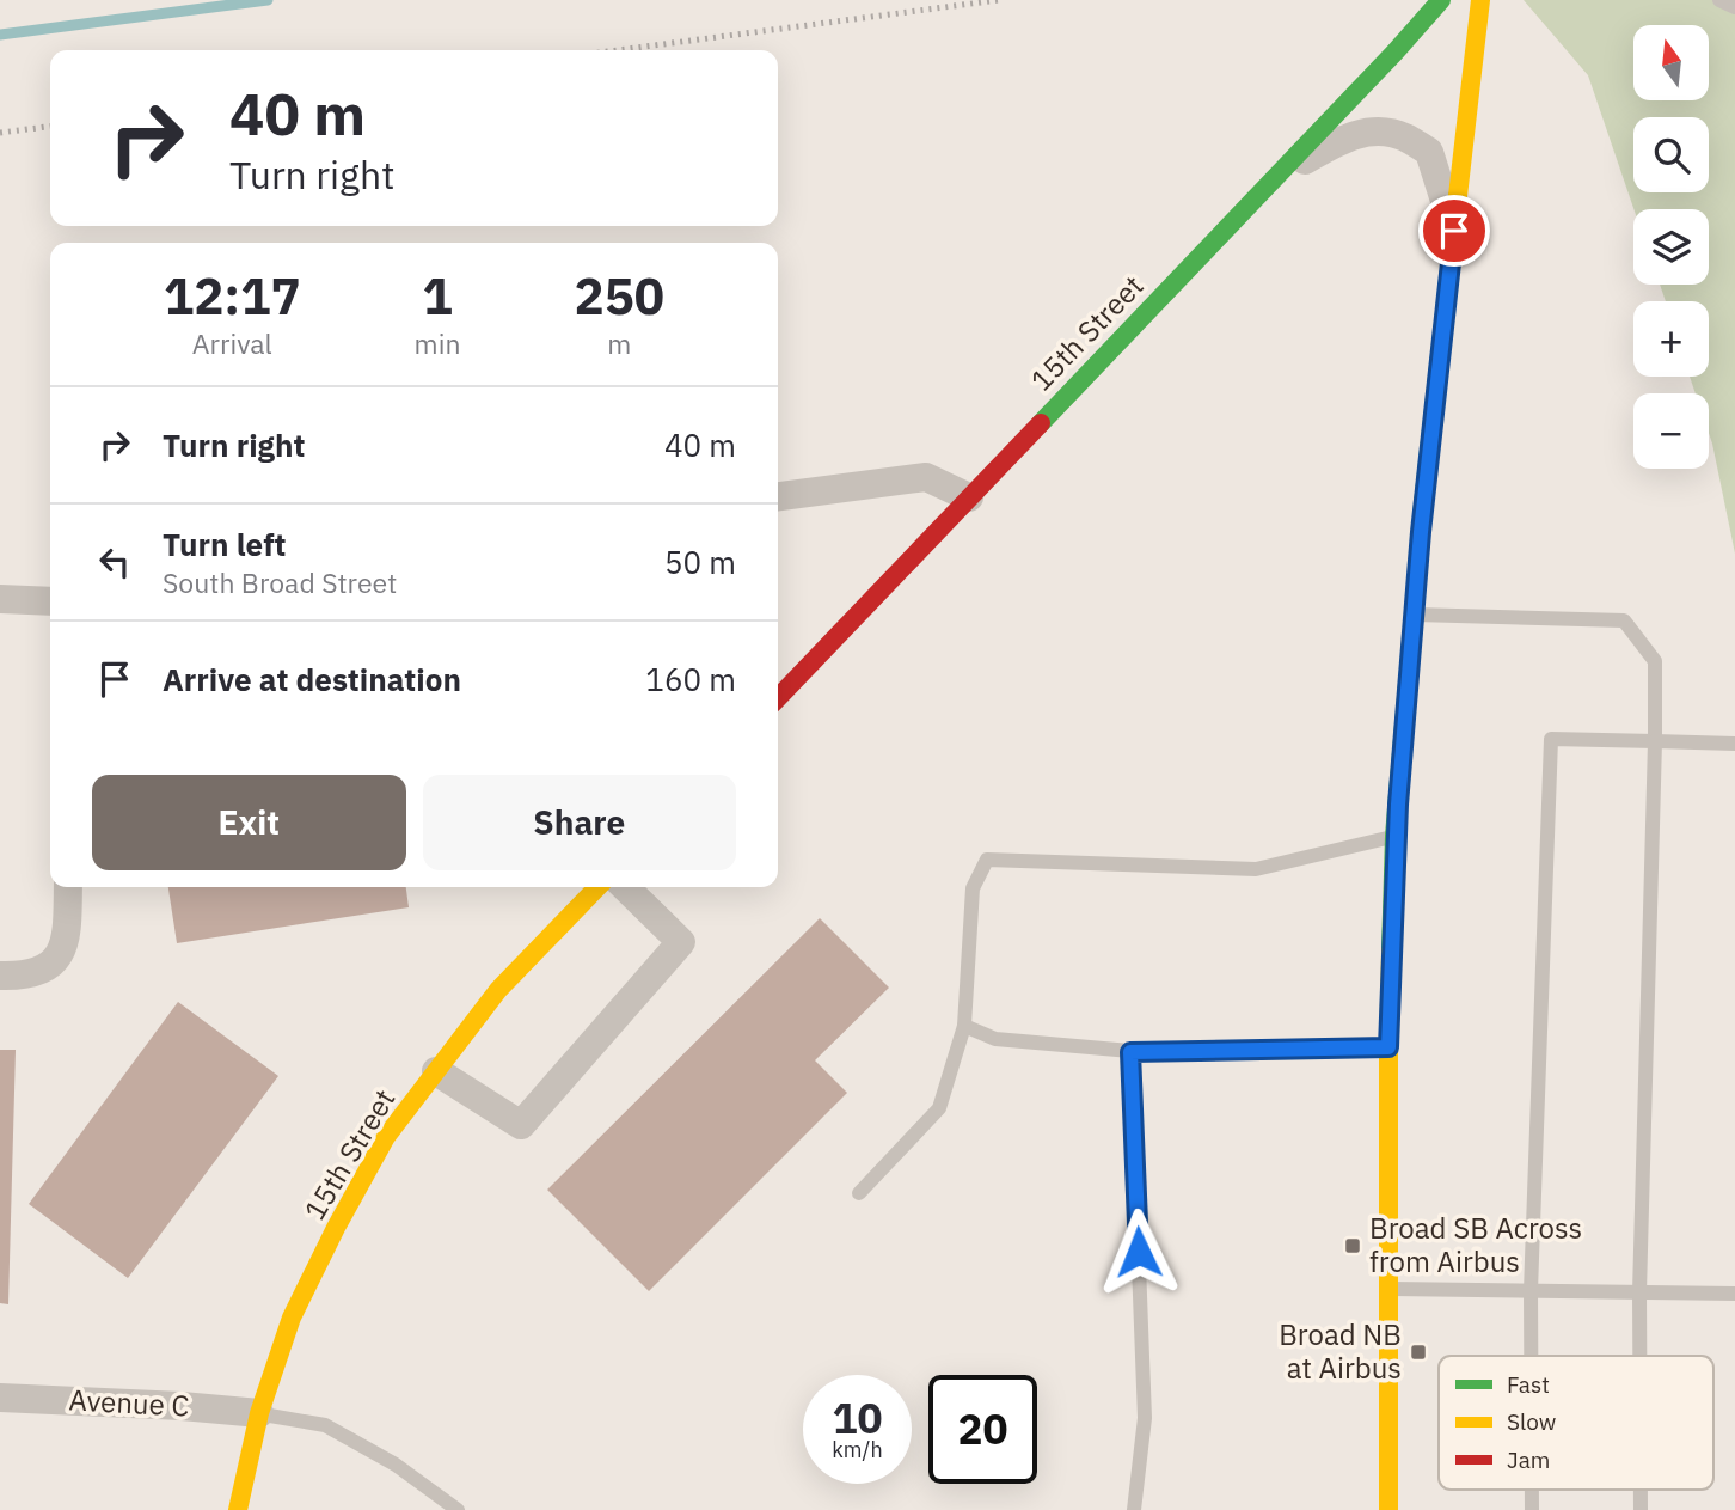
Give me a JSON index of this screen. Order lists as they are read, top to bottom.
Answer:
{
  "streets": {
    "street": ["15th Street", "Avenue C"]
  },
  "crossings": [
    ["15th Street", "Avenue C"]
  ],
  "places": {
    "transit": ["Broad SB Across from Airbus", "Broad NB at Airbus"]
  },
  "legend": ["Fast", "Slow", "Jam"],
  "north": "top",
  "page": {
    "map_buttons": ["+", "−"],
    "turn": ["40 m", "Turn right"],
    "eta": [
      "12:17",
      "Arrival",
      "1",
      "min",
      "250",
      "m"
    ],
    "list": [
      {
        "name": "Turn right",
        "value": "40 m"
      },
      {
        "name": "Turn left",
        "note": "South Broad Street",
        "value": "50 m"
      },
      {
        "name": "Arrive at destination",
        "value": "160 m"
      }
    ],
    "buttons": ["Exit", "Share"],
    "speed": "10 km/h",
    "limit": "20"
  }
}
